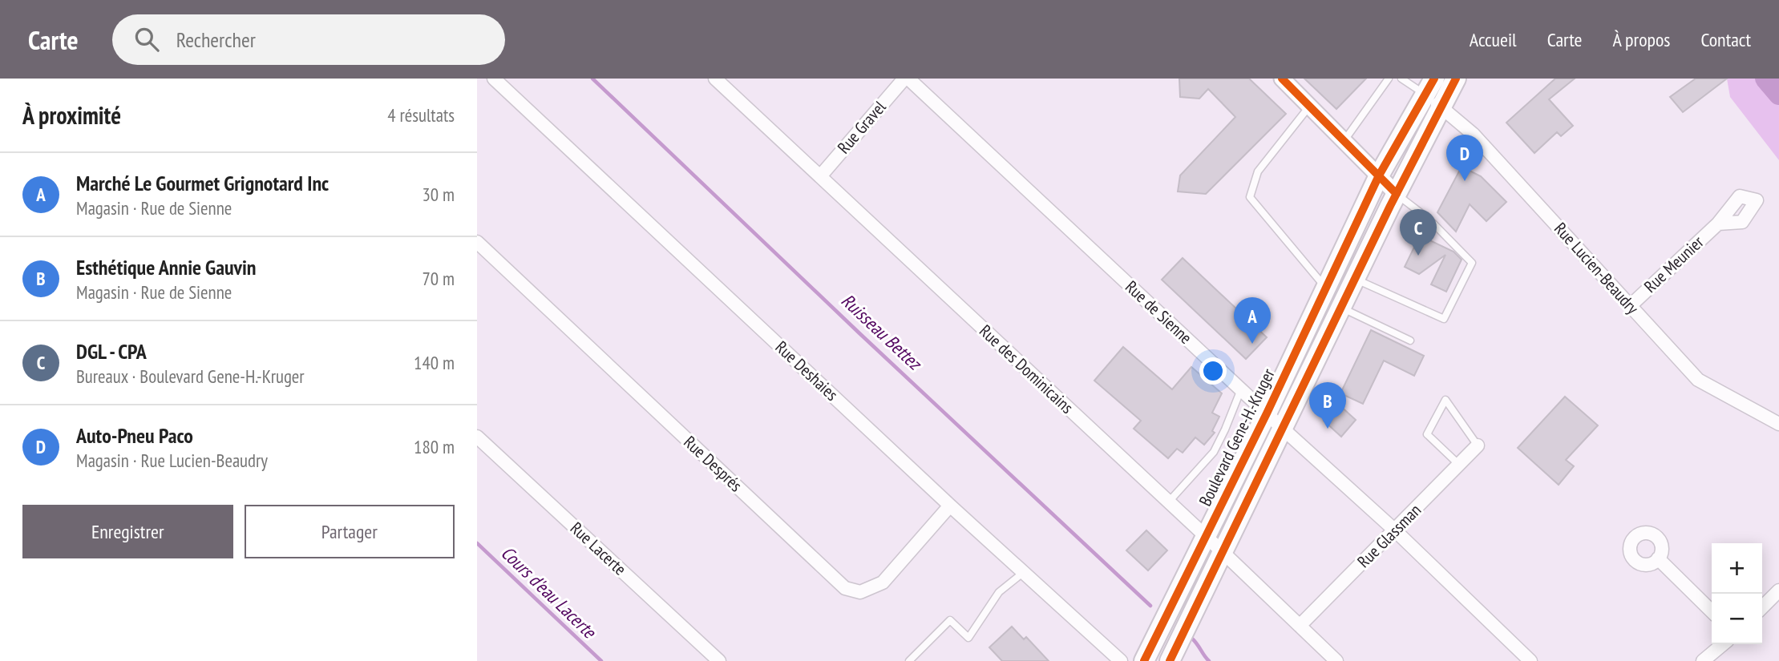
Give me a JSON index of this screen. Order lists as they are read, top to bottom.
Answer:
{
  "streets": {
    "main road": ["Boulevard Gene-H.-Kruger"],
    "street": [
      "Rue Gravel",
      "Rue Meunier",
      "Rue Lucien-Beaudry",
      "Rue de Sienne",
      "Rue des Dominicains",
      "Rue Deshaies",
      "Rue Després",
      "Rue Glassman",
      "Rue Lacerte"
    ]
  },
  "crossings": [
    ["Rue Gravel", "Rue des Dominicains"],
    ["Rue Meunier", "Rue Lucien-Beaudry"],
    ["Rue Lucien-Beaudry", "Boulevard Gene-H.-Kruger"],
    ["Rue de Sienne", "Boulevard Gene-H.-Kruger"],
    ["Rue de Sienne", "Rue Glassman"],
    ["Rue des Dominicains", "Boulevard Gene-H.-Kruger"],
    ["Rue des Dominicains", "Rue Glassman"],
    ["Rue Deshaies", "Rue Després"]
  ],
  "water": ["Ruisseau Bettez", "Cours d'eau Lacerte"],
  "page": {
    "header": "Carte",
    "search": "Rechercher",
    "nav": [
      "Accueil",
      "Carte",
      "À propos",
      "Contact"
    ],
    "heading": ["À proximité", "4 résultats"],
    "pins": [
      "D",
      "C",
      "A",
      "B"
    ],
    "list": [
      {
        "mark": "A",
        "name": "Marché Le Gourmet Grignotard Inc",
        "note": "Magasin · Rue de Sienne",
        "value": "30 m"
      },
      {
        "mark": "B",
        "name": "Esthétique Annie Gauvin",
        "note": "Magasin · Rue de Sienne",
        "value": "70 m"
      },
      {
        "mark": "C",
        "name": "DGL - CPA",
        "note": "Bureaux · Boulevard Gene-H.-Kruger",
        "value": "140 m"
      },
      {
        "mark": "D",
        "name": "Auto-Pneu Paco",
        "note": "Magasin · Rue Lucien-Beaudry",
        "value": "180 m"
      }
    ],
    "buttons": ["Enregistrer", "Partager"],
    "map_buttons": ["+", "−"]
  }
}
